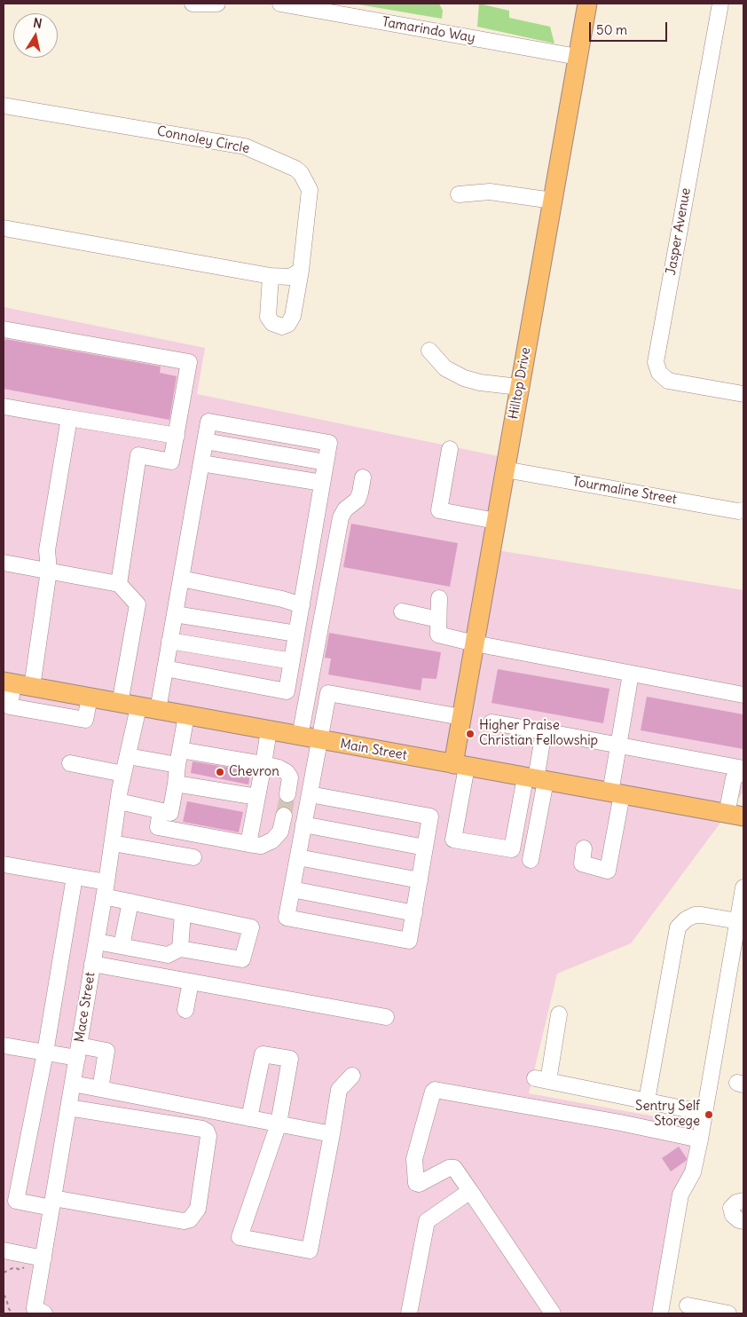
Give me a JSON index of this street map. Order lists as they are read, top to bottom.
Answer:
{
  "streets": {
    "main road": ["Hilltop Drive", "Main Street"],
    "street": [
      "Tamarindo Way",
      "Connoley Circle",
      "Jasper Avenue",
      "Tourmaline Street",
      "Mace Street"
    ]
  },
  "crossings": [
    ["Tamarindo Way", "Hilltop Drive"],
    ["Hilltop Drive", "Tourmaline Street"],
    ["Hilltop Drive", "Main Street"],
    ["Main Street", "Mace Street"]
  ],
  "places": ["Higher Praise Christian Fellowship", "Chevron", "Sentry Self Storege"],
  "scale_bar": "50 m",
  "north": "top"
}
